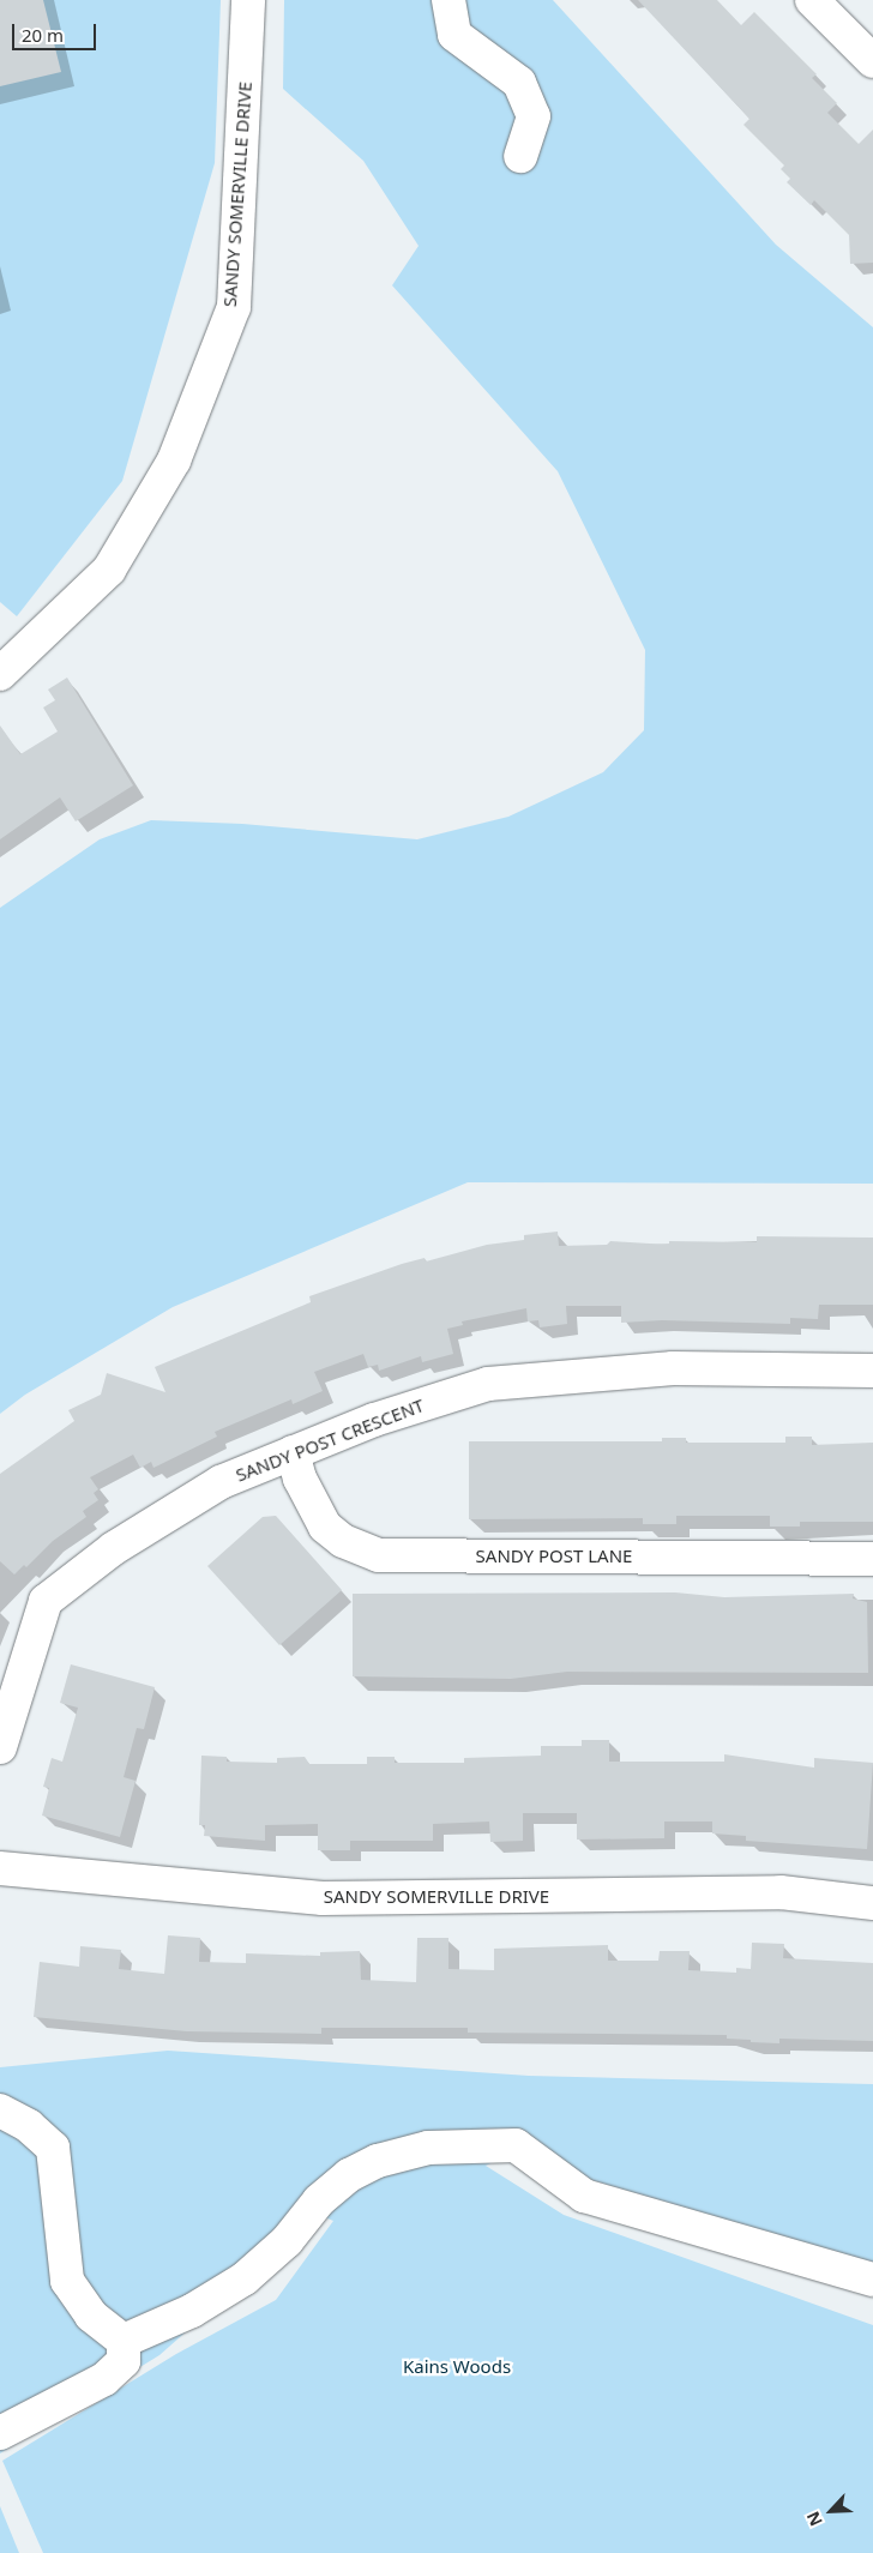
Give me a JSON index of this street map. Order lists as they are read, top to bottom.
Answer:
{
  "streets": {
    "street": ["SANDY SOMERVILLE DRIVE", "SANDY POST CRESCENT", "SANDY POST LANE"]
  },
  "crossings": [
    ["SANDY POST CRESCENT", "SANDY POST LANE"]
  ],
  "parks": ["Kains Woods"],
  "scale_bar": "20 m",
  "north": "bottom left"
}
